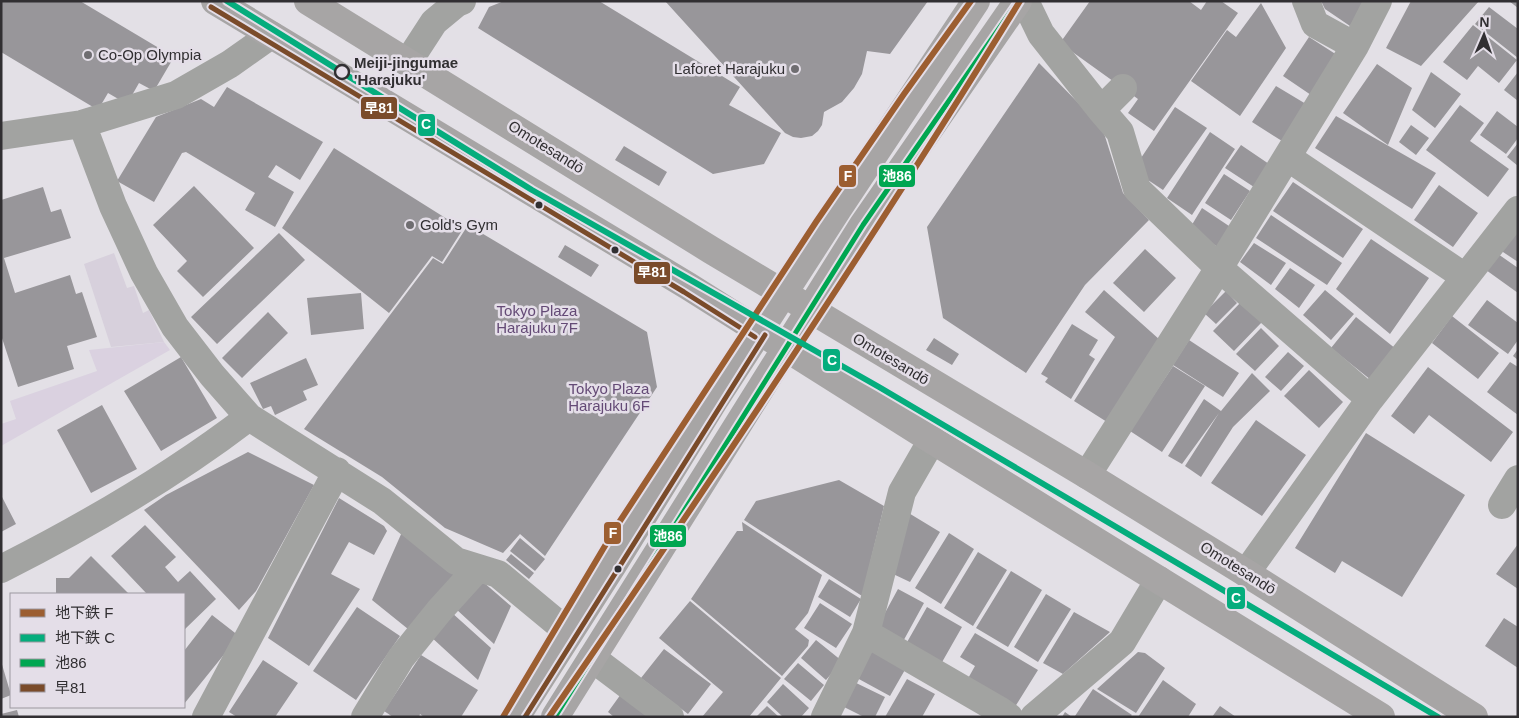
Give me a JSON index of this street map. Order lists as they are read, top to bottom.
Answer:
{
  "streets": {
    "main road": ["Omotesandō"]
  },
  "parks": ["Tokyo Plaza Harajuku 7F", "Tokyo Plaza Harajuku 6F"],
  "places": [
    "Co-Op Olympia",
    "Laforet Harajuku",
    "Meiji-jingumae 'Harajuku'",
    "Gold's Gym"
  ],
  "lines": [
    "metro line F",
    "metro line C",
    "transit line 池86",
    "transit line 早81"
  ],
  "legend": [
    "地下鉄 F",
    "地下鉄 C",
    "池86",
    "早81"
  ],
  "north": "top"
}
